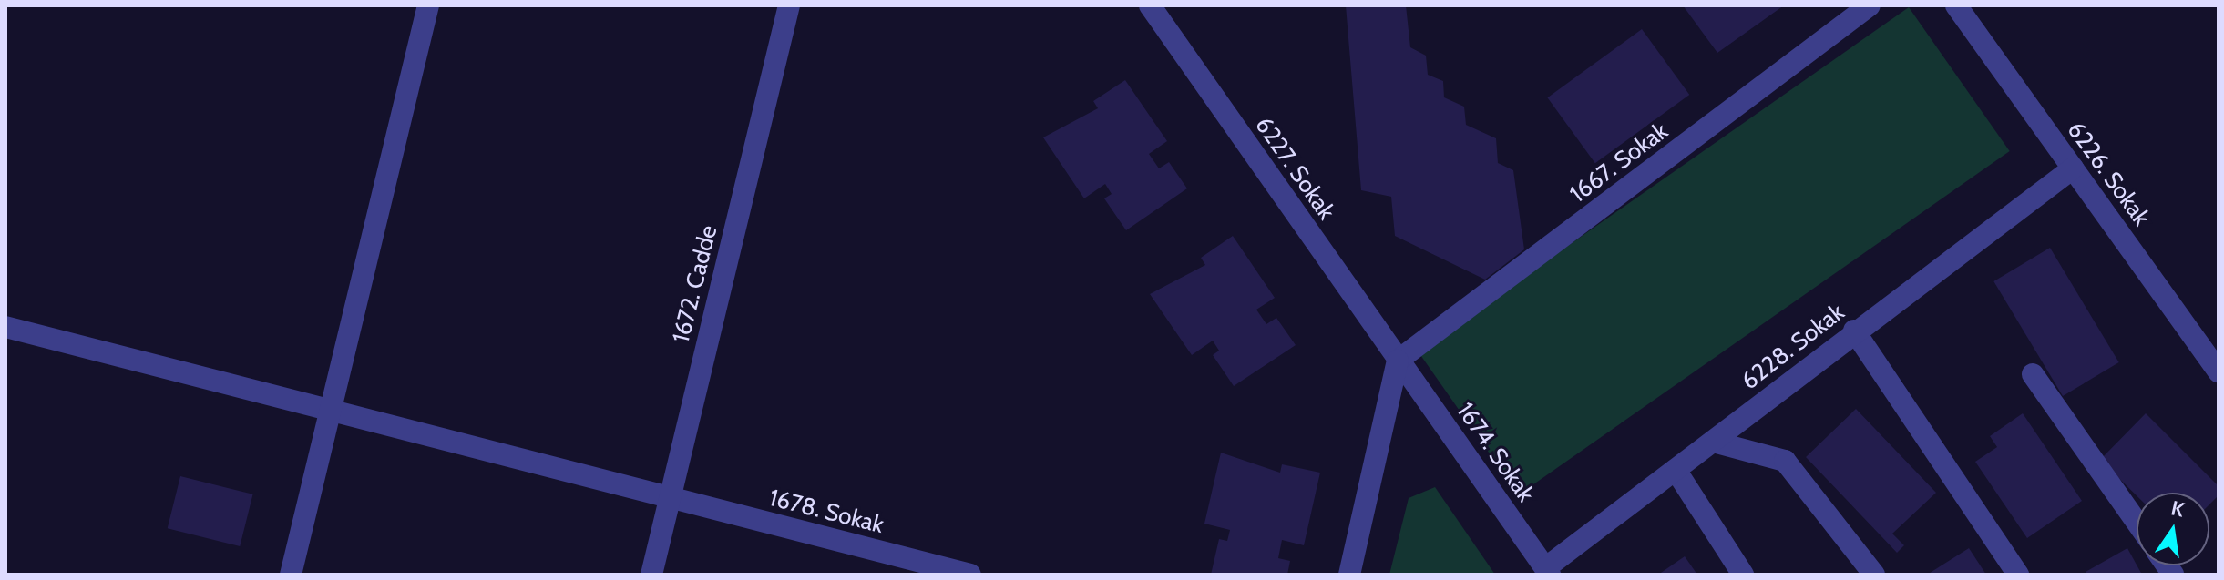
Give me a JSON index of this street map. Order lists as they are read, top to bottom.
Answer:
{
  "streets": {
    "street": [
      "1667. Sokak",
      "6227. Sokak",
      "6226. Sokak",
      "1672. Cadde",
      "6228. Sokak",
      "1674. Sokak",
      "1678. Sokak"
    ]
  },
  "crossings": [
    ["1667. Sokak", "6227. Sokak"],
    ["1667. Sokak", "1674. Sokak"],
    ["6227. Sokak", "1674. Sokak"],
    ["6226. Sokak", "6228. Sokak"],
    ["1672. Cadde", "1678. Sokak"],
    ["6228. Sokak", "1674. Sokak"]
  ],
  "north": "top"
}
